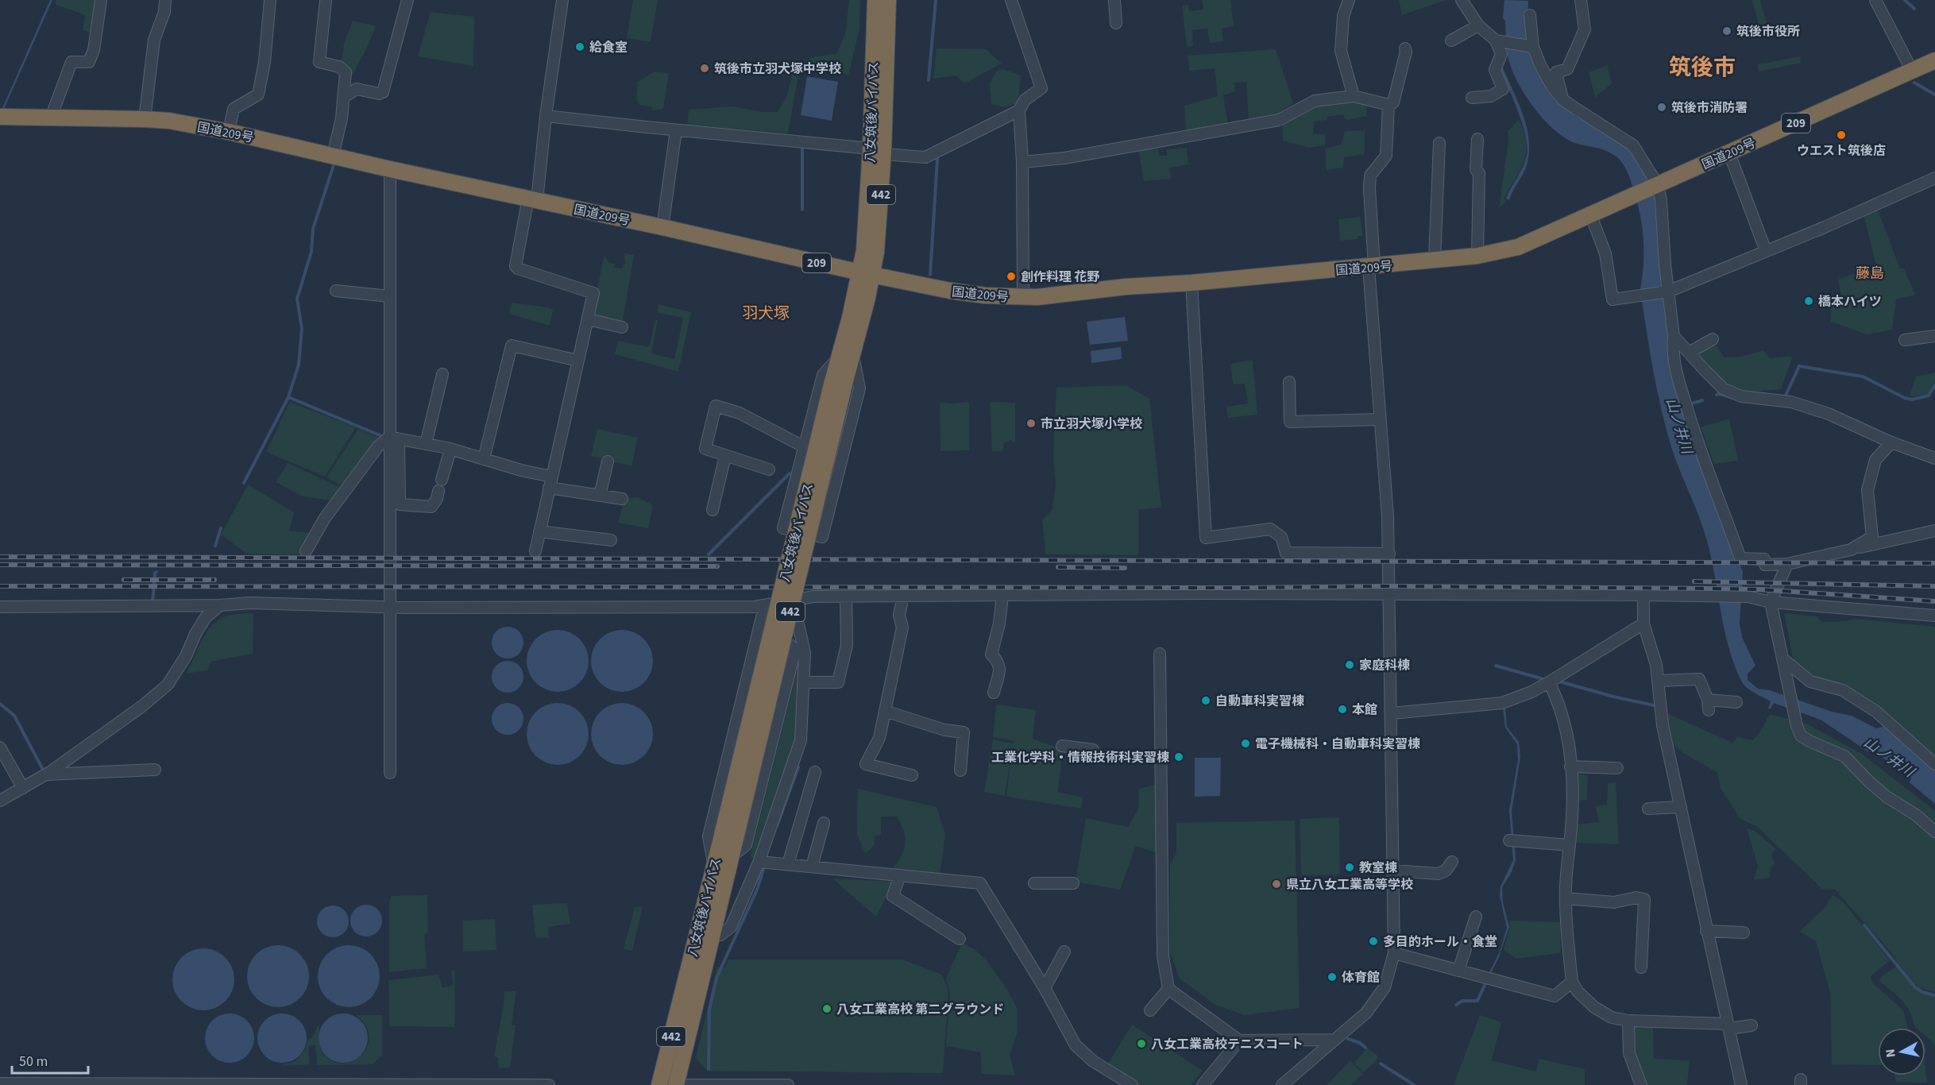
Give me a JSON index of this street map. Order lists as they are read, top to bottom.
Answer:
{
  "streets": {
    "highway": [
      "八女筑後バイパス",
      "209",
      "国道209号",
      "442"
    ]
  },
  "crossings": [
    ["八女筑後バイパス", "国道209号"]
  ],
  "districts": ["筑後市", "藤島", "羽犬塚"],
  "water": ["山ノ井川"],
  "places": [
    "筑後市役所",
    "給食室",
    "筑後市立羽犬塚中学校",
    "筑後市消防署",
    "ウエスト筑後店",
    "創作料理 花野",
    "橋本ハイツ",
    "市立羽犬塚小学校",
    "家庭科棟",
    "自動車科実習棟",
    "本館",
    "電子機械科・自動車科実習棟",
    "工業化学科・情報技術科実習棟",
    "教室棟",
    "県立八女工業高等学校",
    "多目的ホール・食堂",
    "体育館",
    "八女工業高校 第二グラウンド",
    "八女工業高校テニスコート"
  ],
  "scale_bar": "50 m",
  "north": "left"
}
